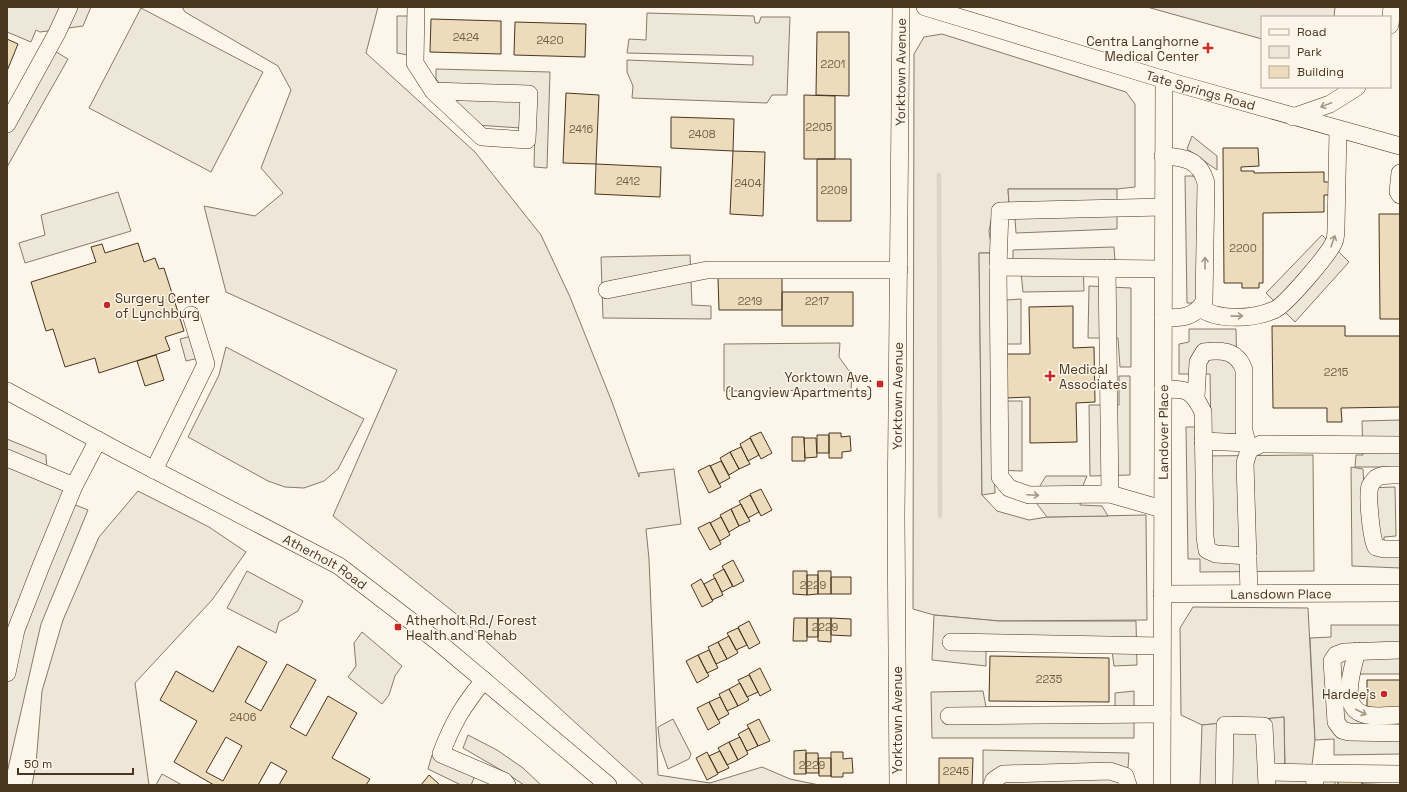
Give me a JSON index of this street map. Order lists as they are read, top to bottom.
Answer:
{
  "streets": {
    "street": [
      "Yorktown Avenue",
      "Tate Springs Road",
      "Landover Place",
      "Atherholt Road",
      "Lansdown Place"
    ]
  },
  "crossings": [
    ["Tate Springs Road", "Landover Place"],
    ["Landover Place", "Lansdown Place"]
  ],
  "places": {
    "health": ["Centra Langhorne Medical Center", "Medical Associates"],
    "other": ["Surgery Center of Lynchburg", "Hardee's"],
    "transit": ["Yorktown Ave. (Langview Apartments)", "Atherholt Rd./ Forest Health and Rehab"]
  },
  "house_numbers": [
    "2424",
    "2420",
    "2201",
    "2205",
    "2416",
    "2408",
    "2412",
    "2404",
    "2209",
    "2200",
    "2219",
    "2217",
    "2215",
    "2229",
    "2229",
    "2235",
    "2406",
    "2229",
    "2245"
  ],
  "legend": ["Road", "Park", "Building"],
  "scale_bar": "50 m"
}
